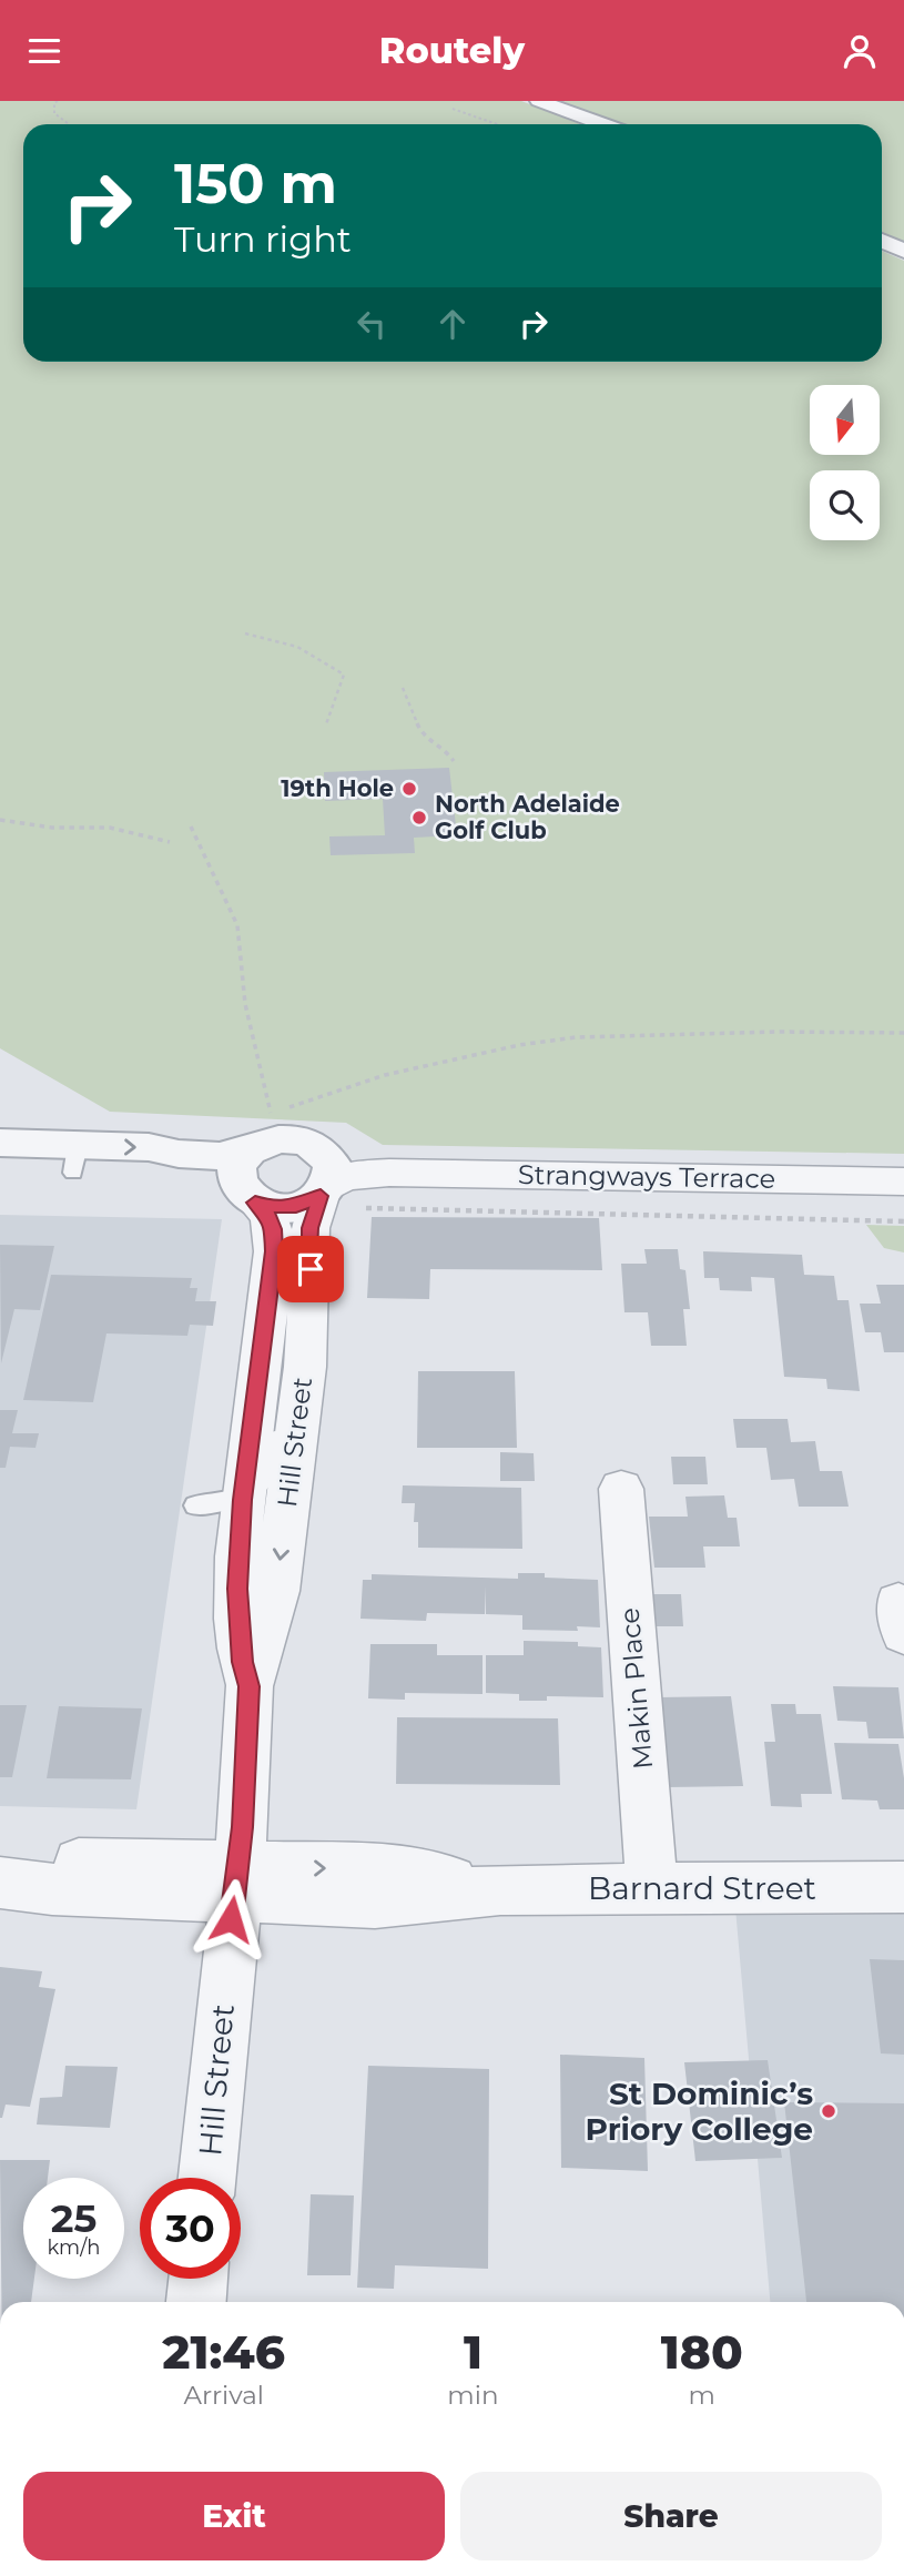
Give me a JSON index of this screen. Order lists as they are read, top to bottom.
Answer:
{
  "streets": {
    "street": [
      "Strangways Terrace",
      "Hill Street",
      "Makin Place",
      "Barnard Street"
    ]
  },
  "crossings": [
    ["Strangways Terrace", "Hill Street"],
    ["Hill Street", "Barnard Street"],
    ["Makin Place", "Barnard Street"]
  ],
  "places": ["19th Hole", "North Adelaide Golf Club", "St Dominic’s Priory College"],
  "north": "bottom",
  "page": {
    "header": "Routely",
    "turn": ["150 m", "Turn right"],
    "speed": "25 km/h",
    "limit": "30",
    "eta": [
      "21:46",
      "Arrival",
      "1",
      "min",
      "180",
      "m"
    ],
    "buttons": ["Exit", "Share"]
  }
}
